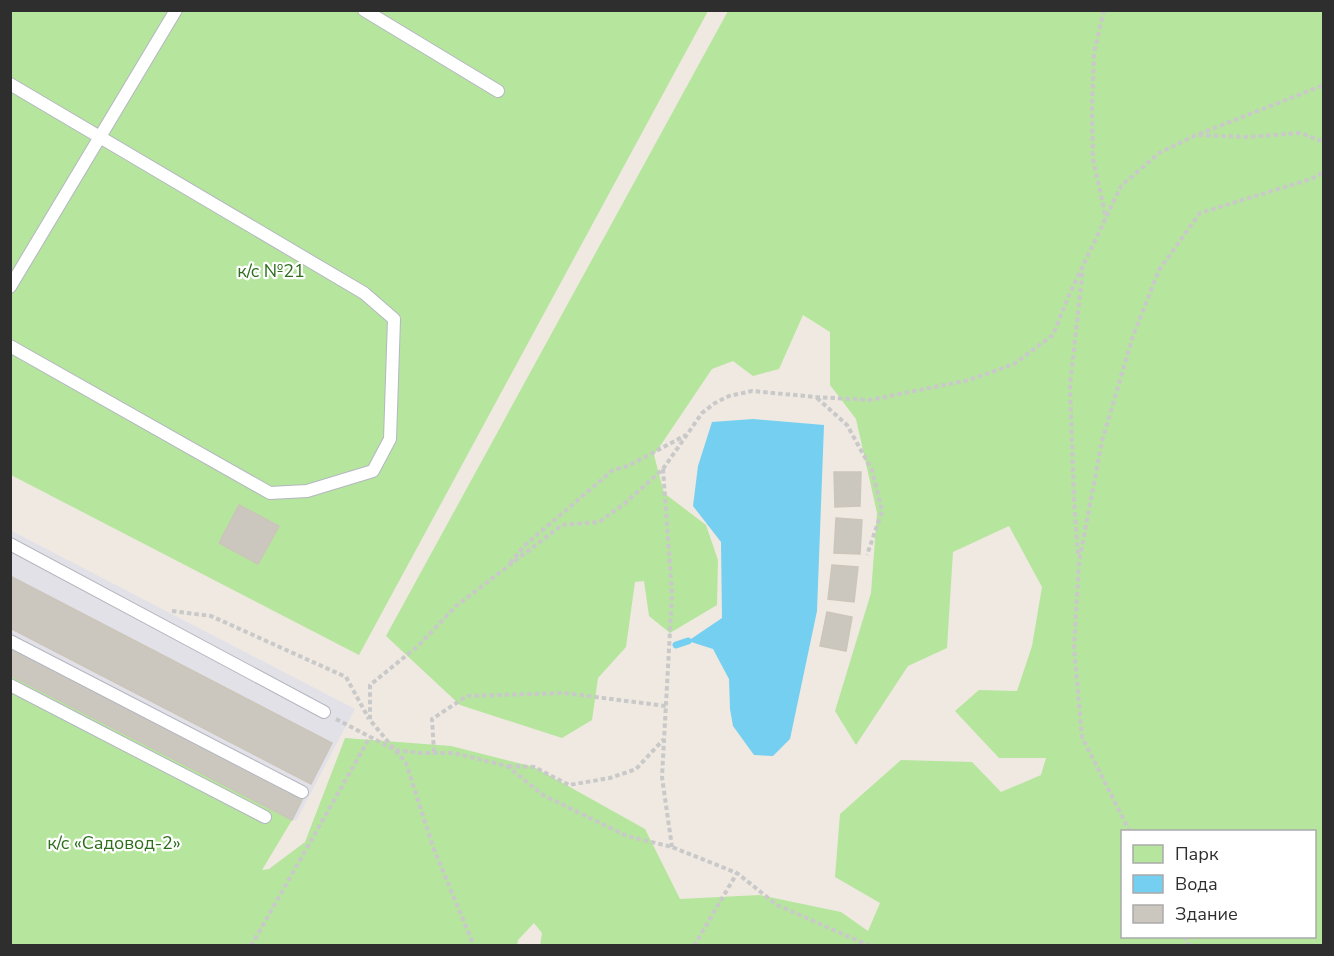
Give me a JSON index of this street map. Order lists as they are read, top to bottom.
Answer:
{
  "parks": ["к/с №21", "к/с «Садовод-2»"],
  "legend": ["Парк", "Вода", "Здание"]
}
